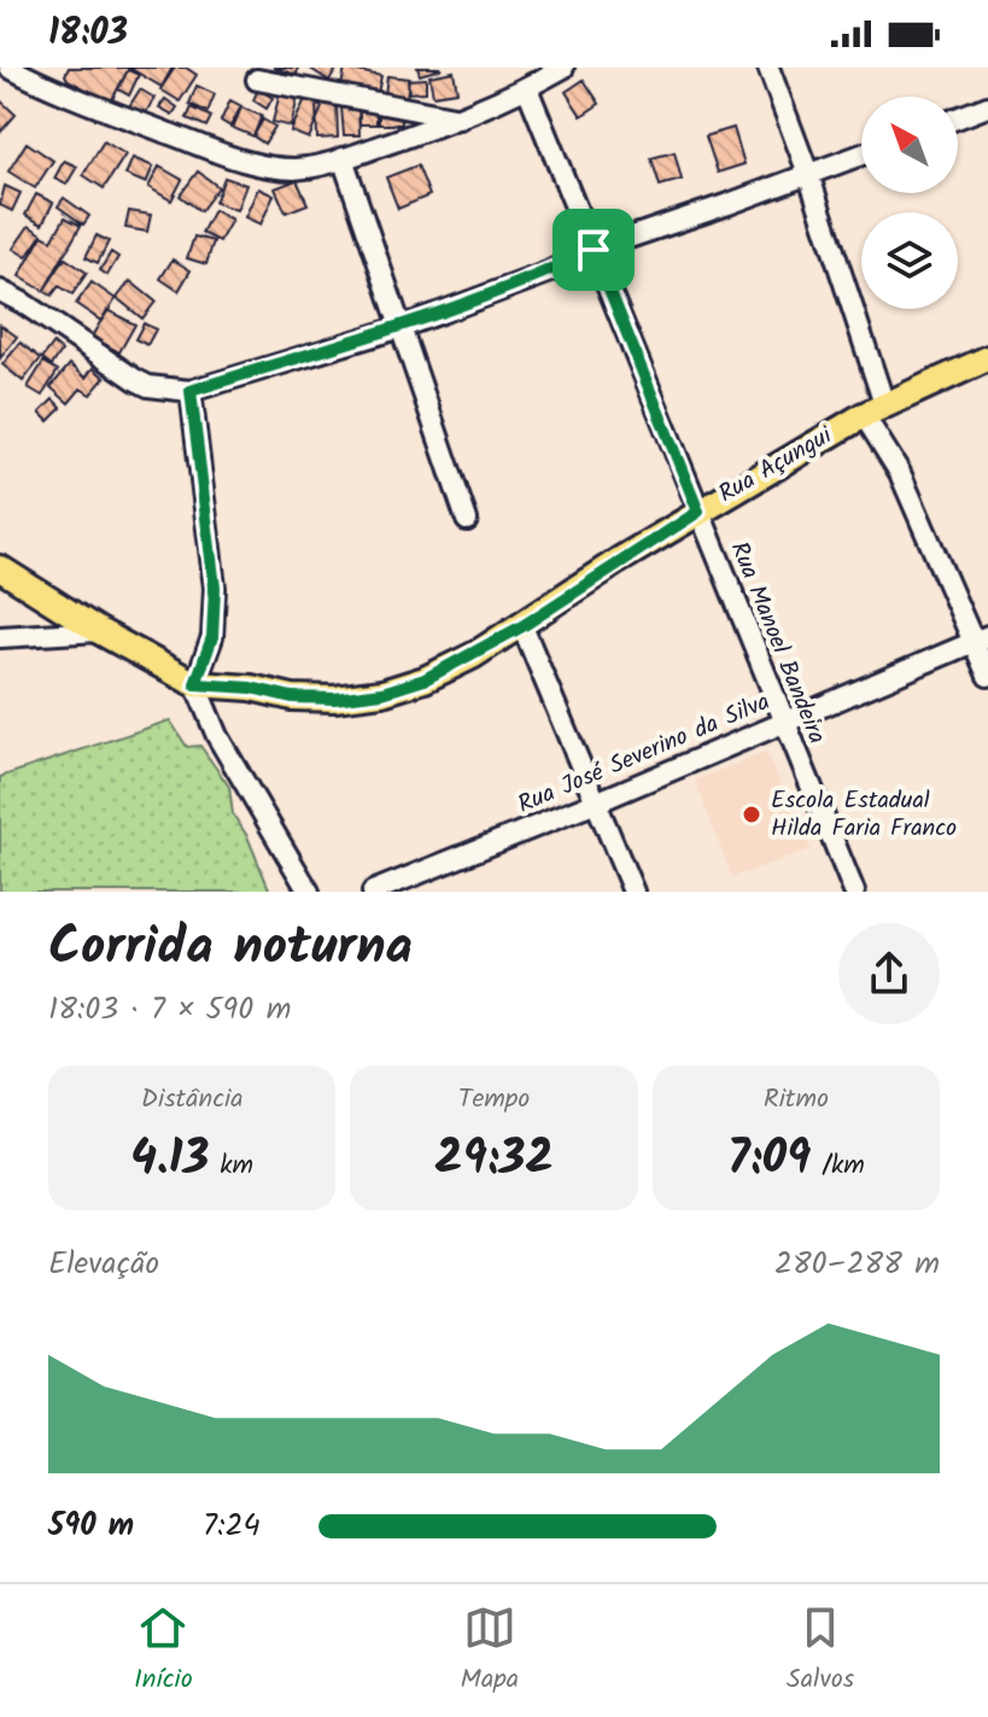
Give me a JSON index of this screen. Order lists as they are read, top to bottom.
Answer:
{
  "streets": {
    "main road": ["Rua Açungui"],
    "street": ["Rua Manoel Bandeira", "Rua José Severino da Silva"]
  },
  "crossings": [
    ["Rua Açungui", "Rua Manoel Bandeira"],
    ["Rua Manoel Bandeira", "Rua José Severino da Silva"]
  ],
  "places": ["Escola Estadual Hilda Faria Franco"],
  "north": "top left",
  "page": {
    "status": "18:03",
    "heading": ["Corrida noturna", "18:03 · 7 × 590 m"],
    "stats": [
      ["Distância", "4.13 km"],
      ["Tempo", "29:32"],
      ["Ritmo", "7:09 /km"]
    ],
    "chart": ["Elevação", "280–288 m"],
    "list": [
      {
        "name": "590 m",
        "note": "7:24"
      }
    ],
    "tabs": ["Início", "Mapa", "Salvos"]
  }
}
